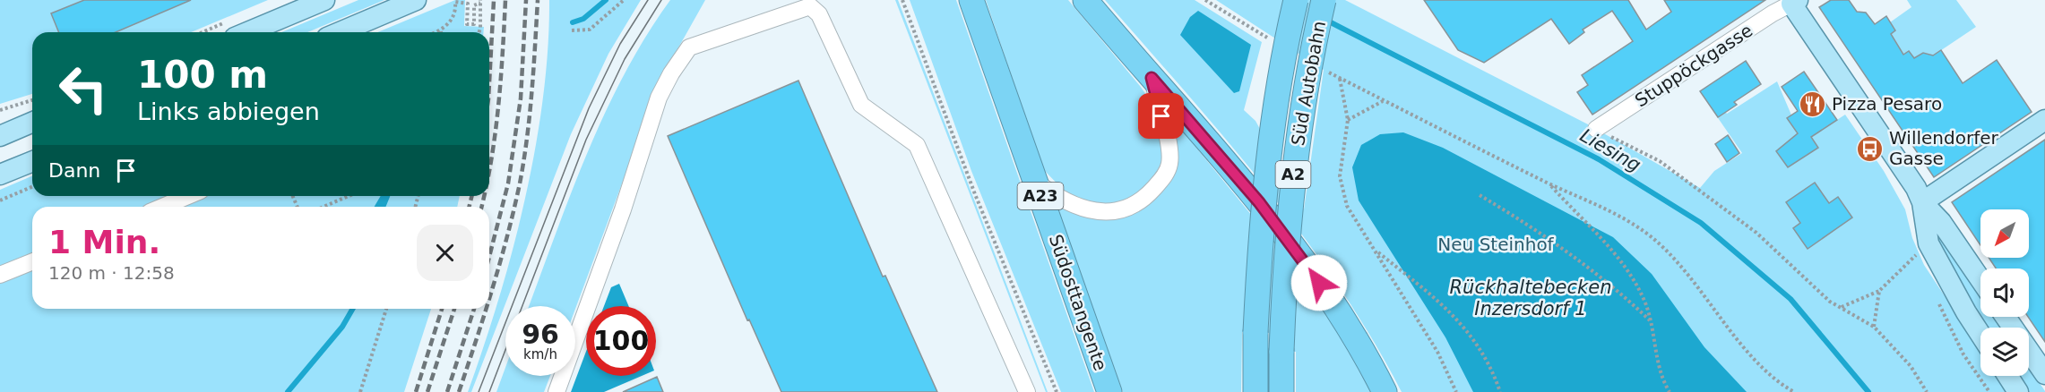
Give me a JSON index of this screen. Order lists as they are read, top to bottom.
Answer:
{
  "streets": {
    "highway": [
      "Süd Autobahn",
      "A2",
      "A23",
      "Südosttangente"
    ],
    "street": ["Stuppöckgasse"]
  },
  "water": ["Liesing", "Rückhaltebecken Inzersdorf 1"],
  "parks": ["Neu Steinhof"],
  "places": {
    "restaurant": ["Pizza Pesaro"],
    "bus stop": ["Willendorfer Gasse"]
  },
  "north": "bottom left",
  "page": {
    "turn": ["100 m", "Links abbiegen"],
    "then": "Dann",
    "heading": ["1 Min.", "120 m · 12:58"],
    "speed": "96 km/h",
    "limit": "100"
  }
}
